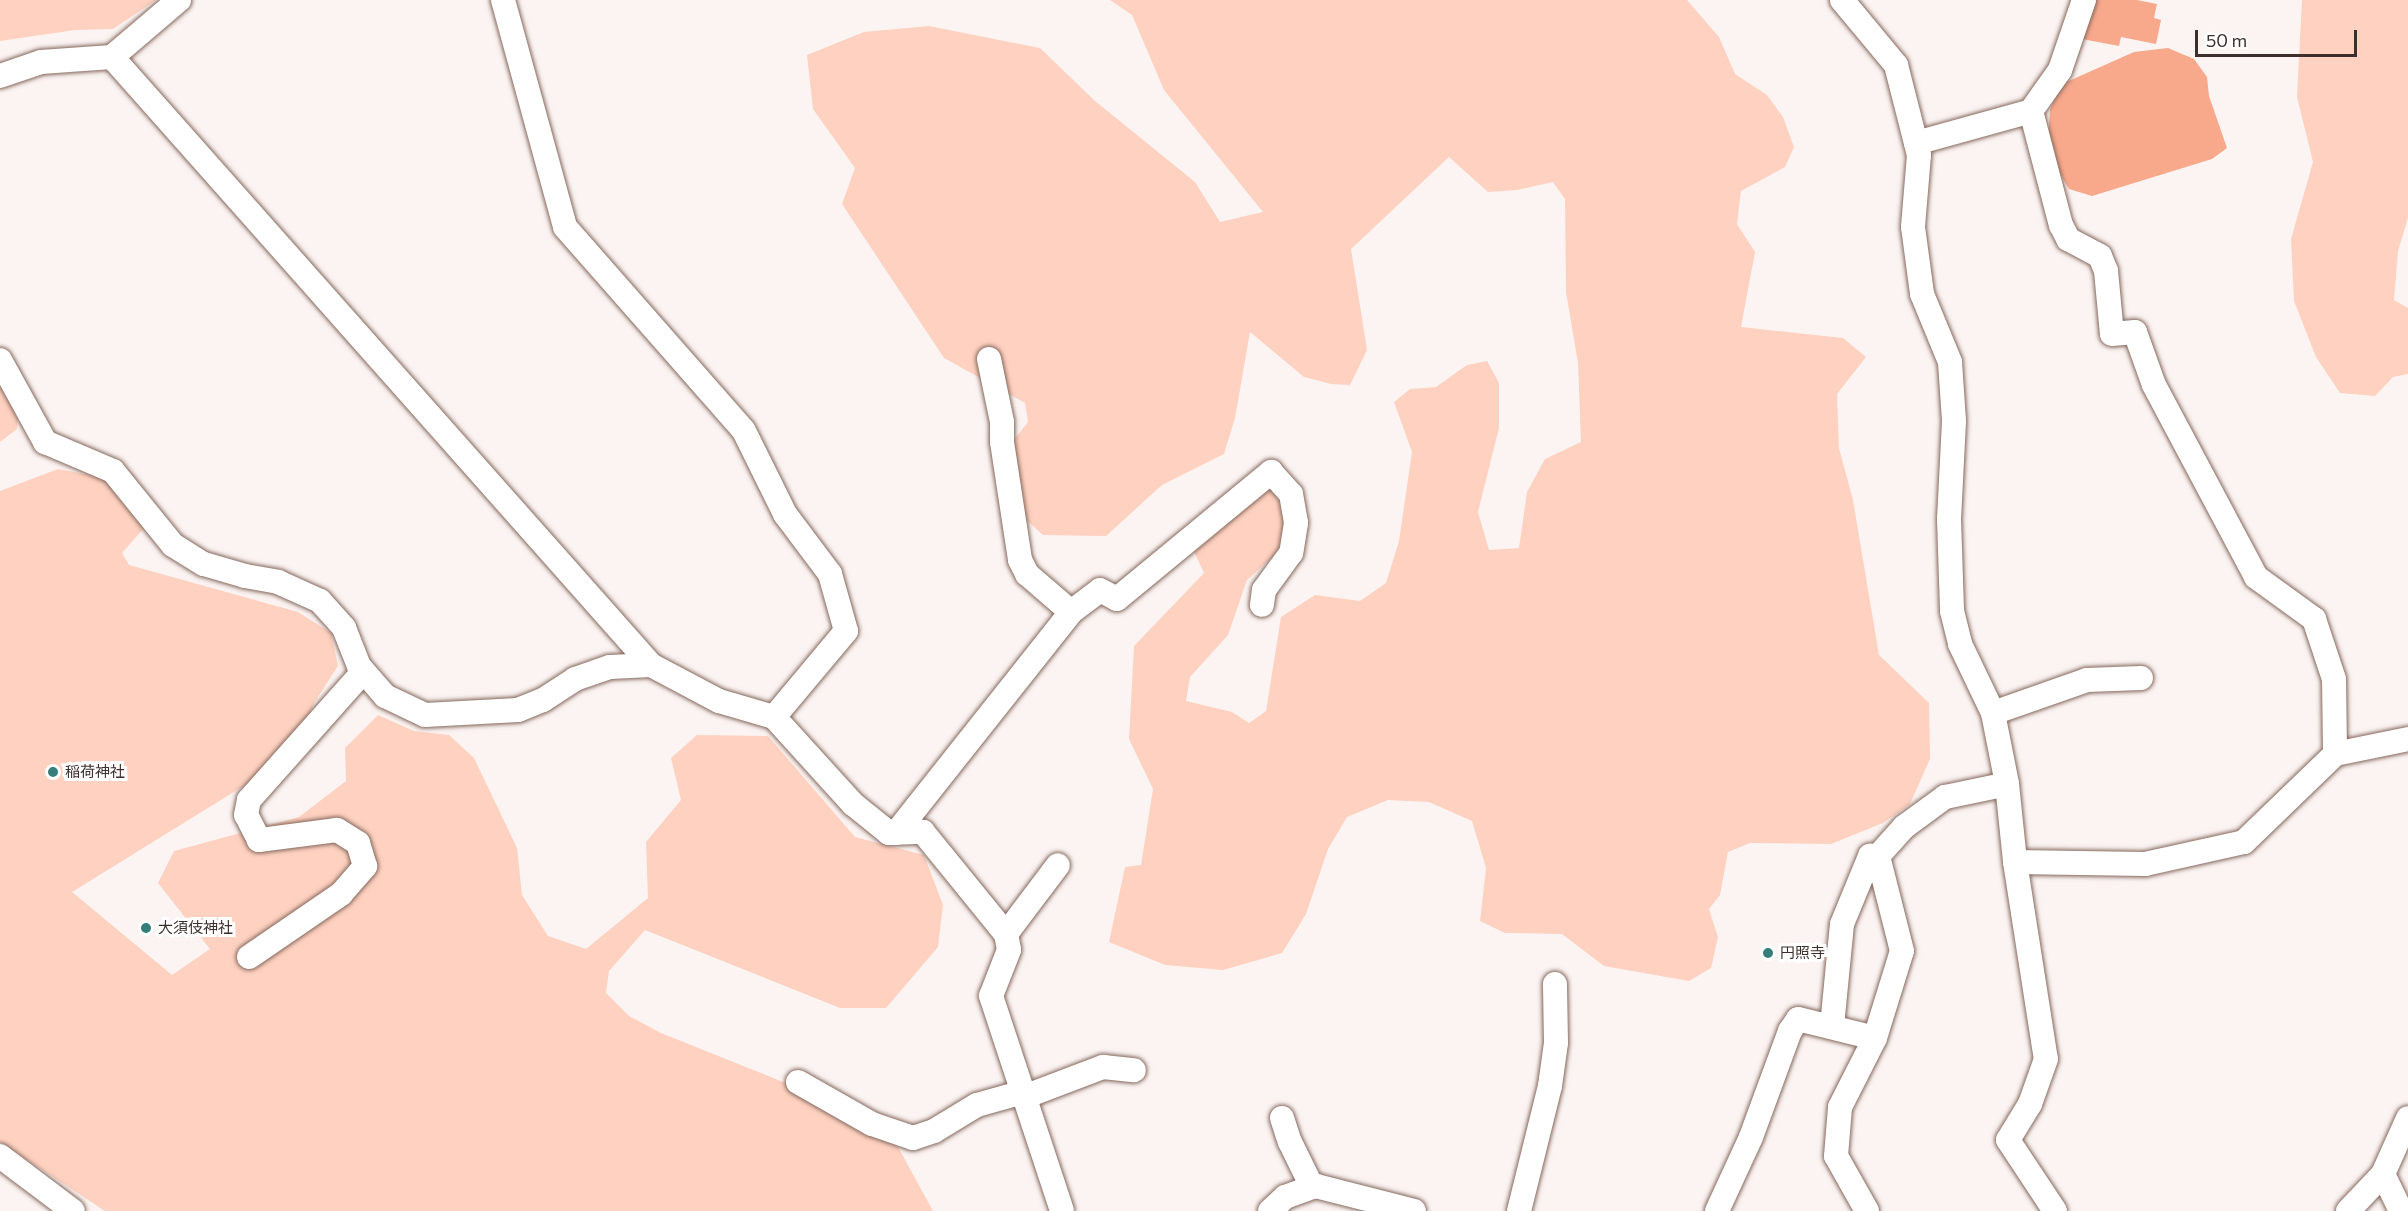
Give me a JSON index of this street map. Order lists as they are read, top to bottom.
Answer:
{
  "places": ["稲荷神社", "大須伎神社", "円照寺"],
  "scale_bar": "50 m"
}
